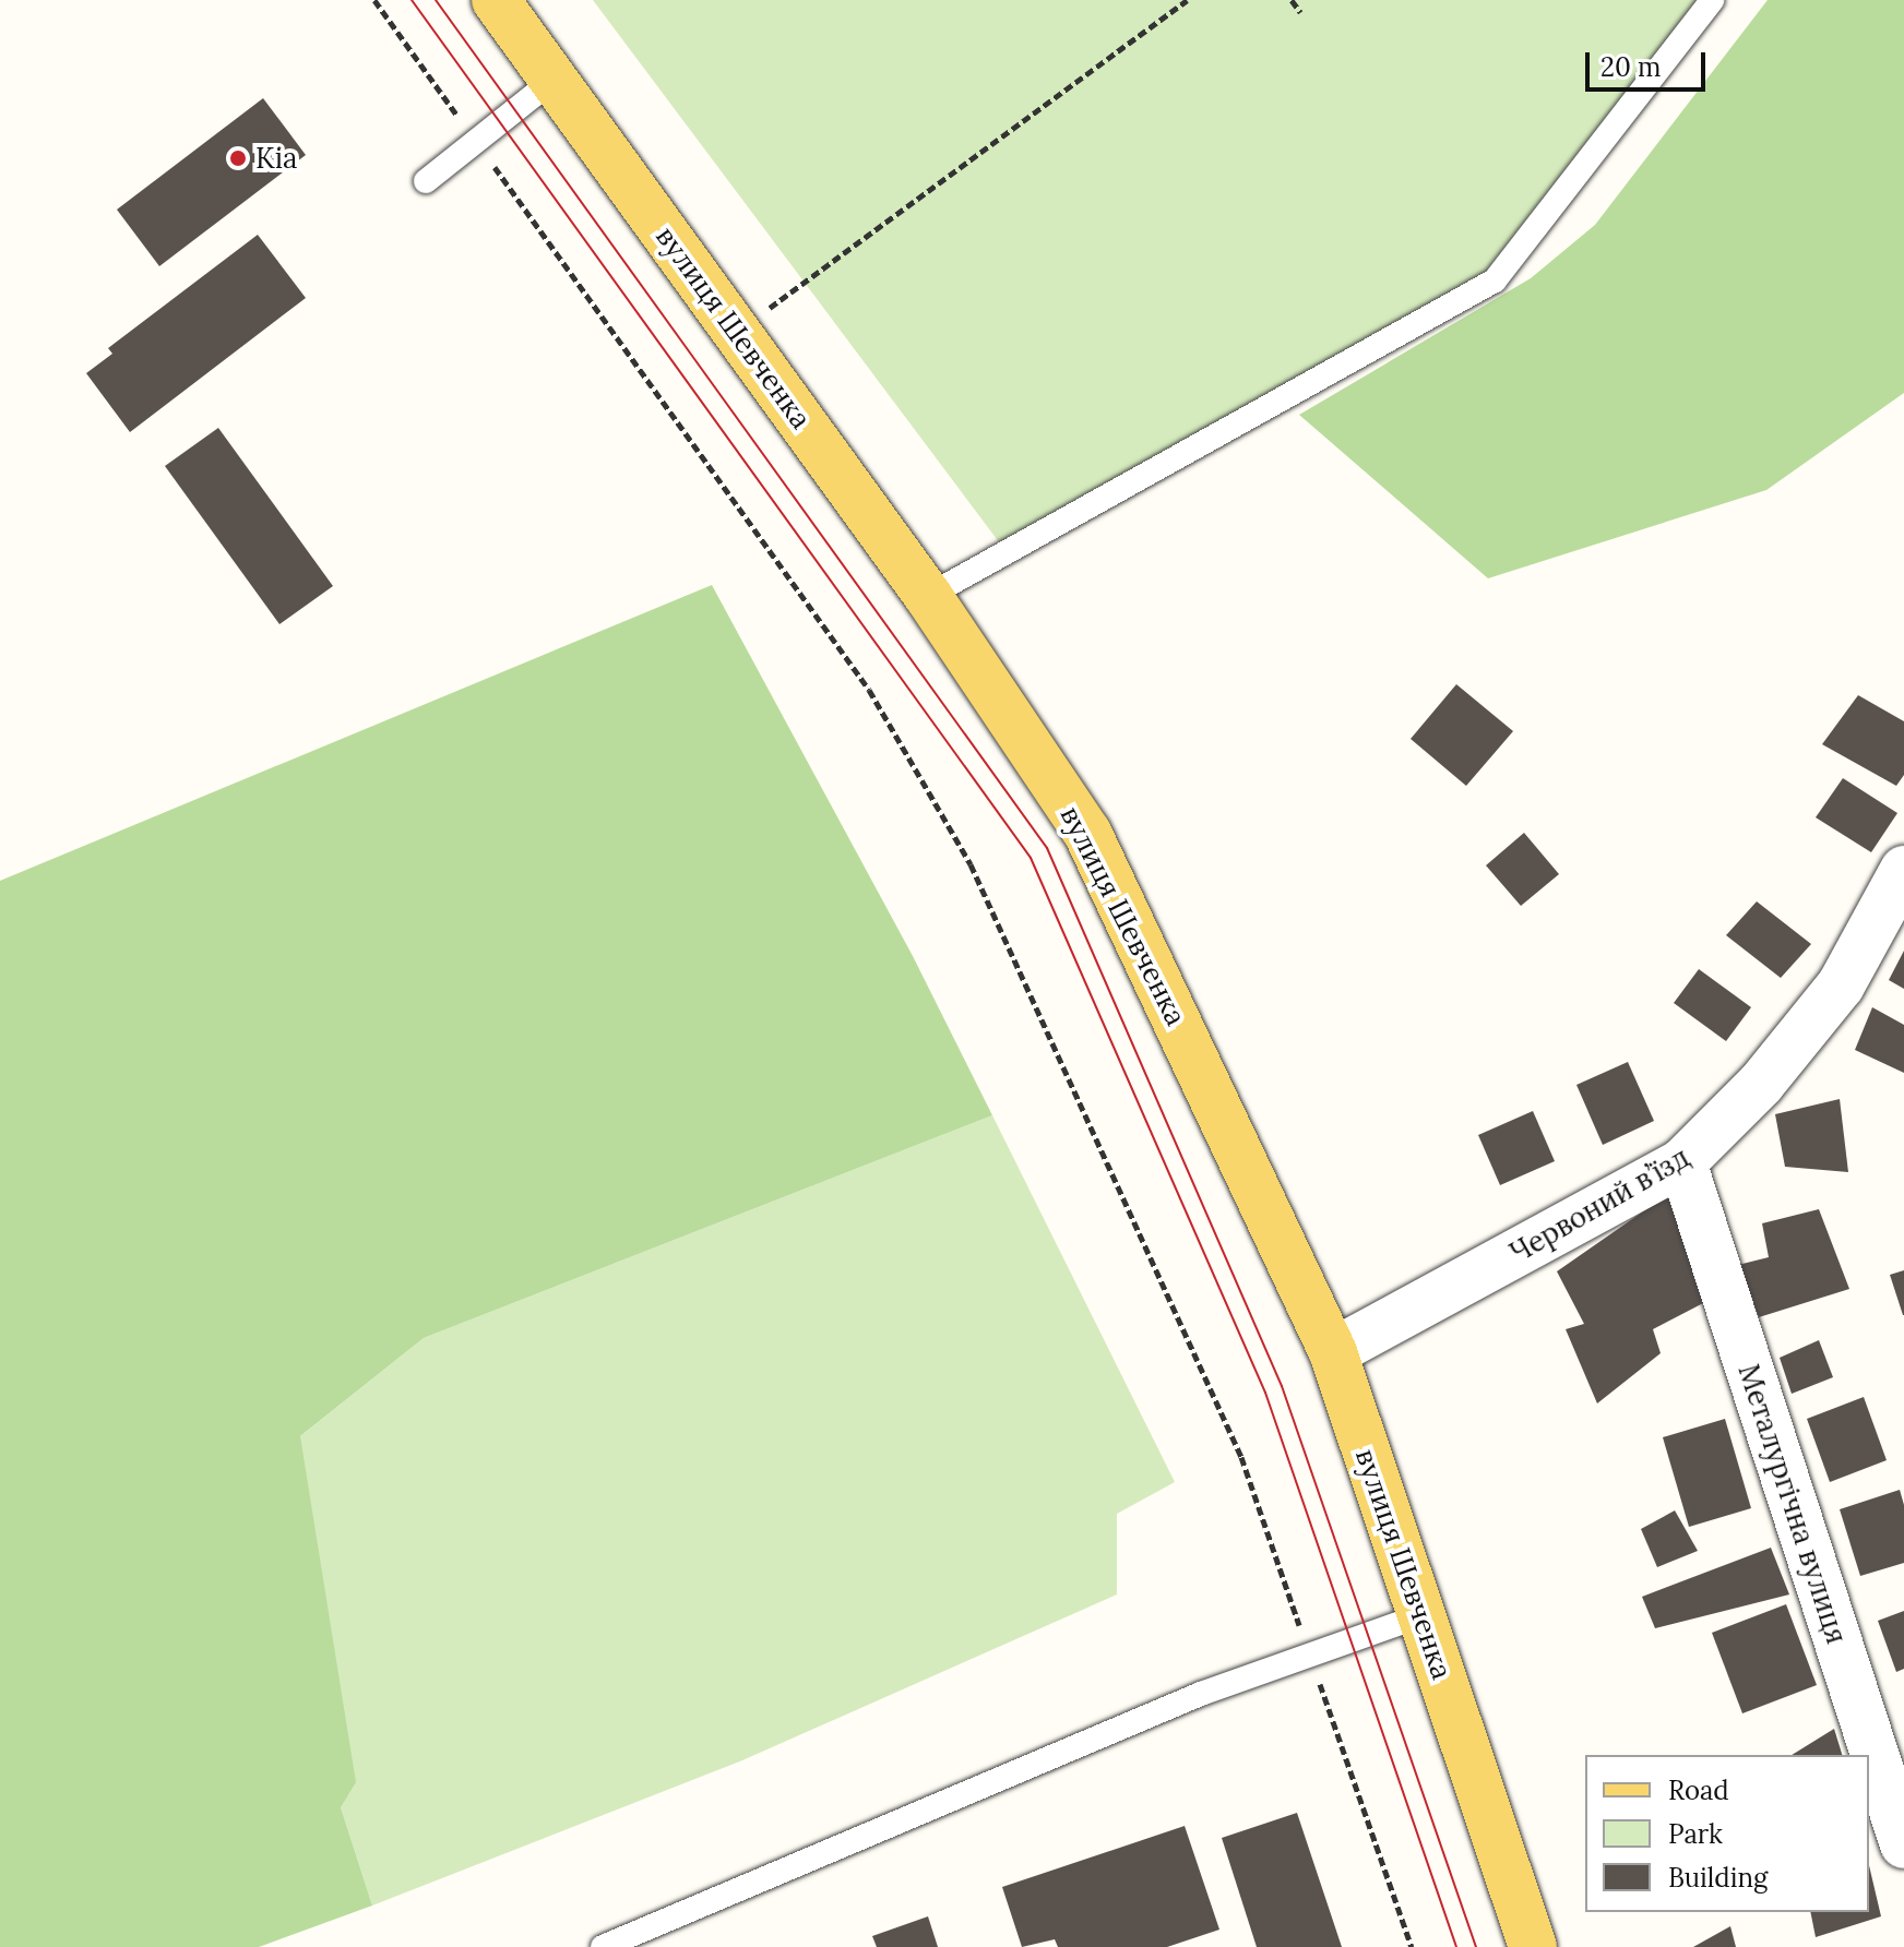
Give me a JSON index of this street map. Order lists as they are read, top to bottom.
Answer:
{
  "streets": {
    "main road": ["вулиця Шевченка"],
    "street": ["Червоний в’їзд", "Металургічна вулиця"]
  },
  "crossings": [
    ["вулиця Шевченка", "Червоний в’їзд"],
    ["Червоний в’їзд", "Металургічна вулиця"]
  ],
  "places": ["Kia"],
  "legend": ["Road", "Park", "Building"],
  "scale_bar": "20 m"
}
